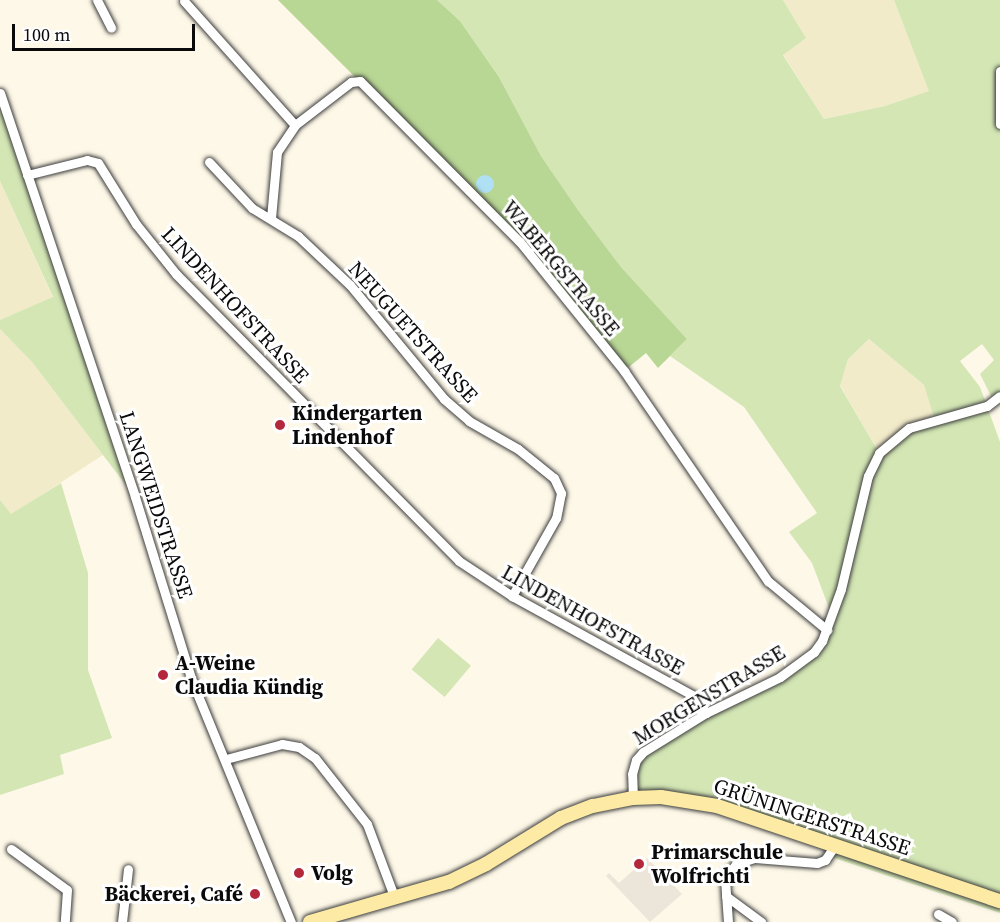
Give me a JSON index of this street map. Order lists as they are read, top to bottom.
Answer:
{
  "streets": {
    "main road": ["GRÜNINGERSTRASSE"],
    "street": [
      "WABERGSTRASSE",
      "LINDENHOFSTRASSE",
      "NEUGUETSTRASSE",
      "LANGWEIDSTRASSE",
      "MORGENSTRASSE"
    ]
  },
  "crossings": [
    ["WABERGSTRASSE", "NEUGUETSTRASSE"],
    ["WABERGSTRASSE", "MORGENSTRASSE"],
    ["LINDENHOFSTRASSE", "NEUGUETSTRASSE"],
    ["LINDENHOFSTRASSE", "LANGWEIDSTRASSE"],
    ["LINDENHOFSTRASSE", "MORGENSTRASSE"],
    ["MORGENSTRASSE", "GRÜNINGERSTRASSE"]
  ],
  "places": [
    "Kindergarten Lindenhof",
    "A-Weine Claudia Kündig",
    "Primarschule Wolfrichti",
    "Volg",
    "Bäckerei, Café"
  ],
  "scale_bar": "100 m"
}
